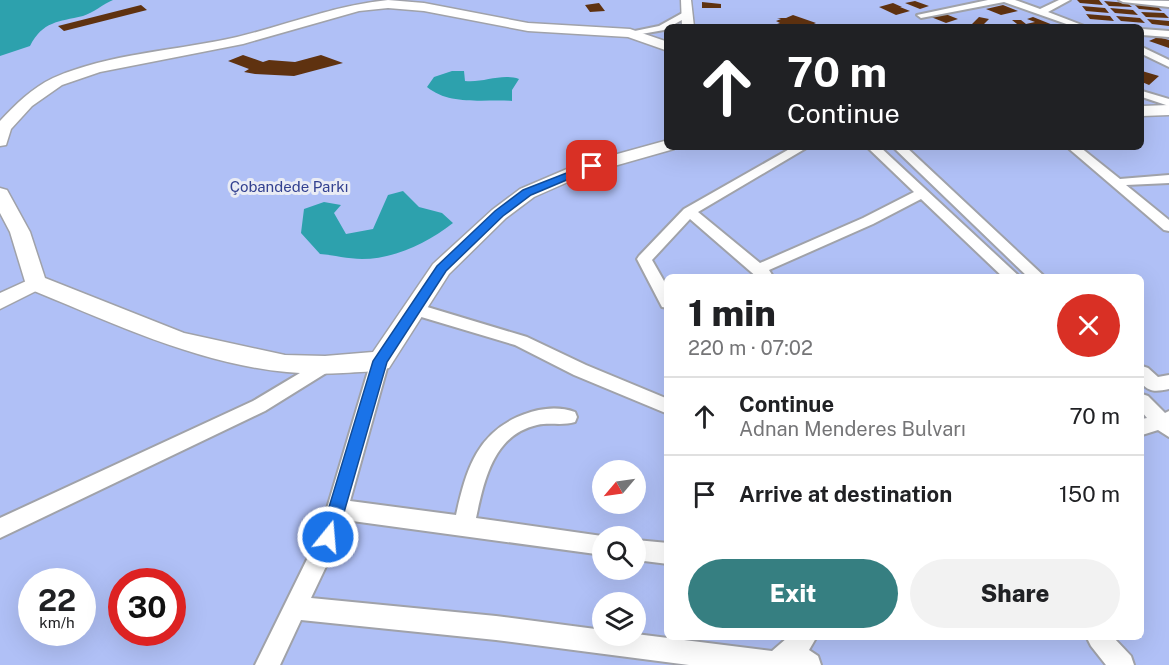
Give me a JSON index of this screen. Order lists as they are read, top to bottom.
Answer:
{
  "parks": ["Çobandede Parkı"],
  "north": "bottom left",
  "page": {
    "turn": ["70 m", "Continue"],
    "heading": ["1 min", "220 m · 07:02"],
    "list": [
      {
        "name": "Continue",
        "note": "Adnan Menderes Bulvarı",
        "value": "70 m"
      },
      {
        "name": "Arrive at destination",
        "value": "150 m"
      }
    ],
    "buttons": ["Exit", "Share"],
    "speed": "22 km/h",
    "limit": "30"
  }
}
